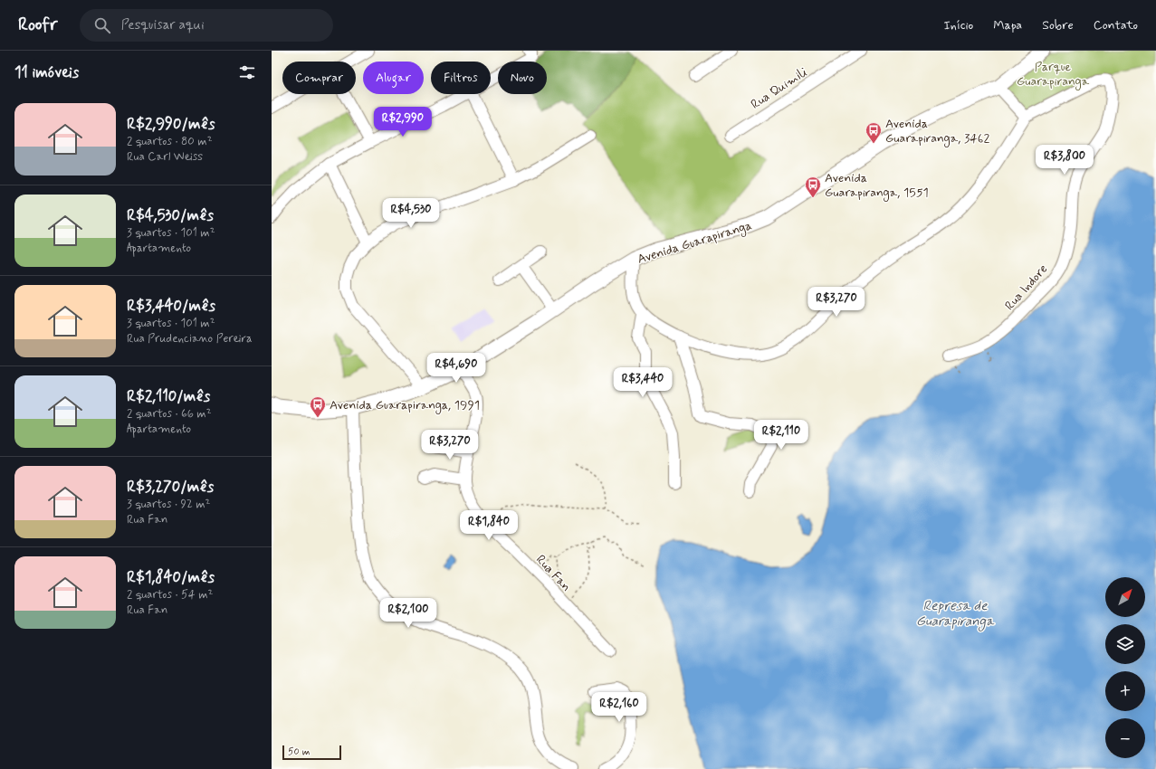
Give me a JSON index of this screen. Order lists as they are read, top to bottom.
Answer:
{
  "streets": {
    "main road": ["Avenida Guarapiranga"],
    "street": ["Rua Quimili", "Rua Indore", "Rua Fan"]
  },
  "crossings": [
    ["Avenida Guarapiranga", "Rua Fan"]
  ],
  "water": ["Represa de Guarapiranga"],
  "parks": ["Parque Guarapiranga"],
  "places": {
    "bus stop": ["Avenida Guarapiranga, 3462", "Avenida Guarapiranga, 1551", "Avenida Guarapiranga, 1991"]
  },
  "scale_bar": "50 m",
  "north": "top right",
  "page": {
    "header": "Roofr",
    "search": "Pesquisar aqui",
    "nav": [
      "Início",
      "Mapa",
      "Sobre",
      "Contato"
    ],
    "heading": "11 imóveis",
    "chip": [
      "Comprar",
      "Alugar",
      "Filtros",
      "Novo"
    ],
    "list": [
      {
        "name": "R$2,990/mês",
        "note": "2 quartos · 80 m² · Rua Carl Weiss"
      },
      {
        "name": "R$4,530/mês",
        "note": "3 quartos · 101 m² · Apartamento"
      },
      {
        "name": "R$3,440/mês",
        "note": "3 quartos · 101 m² · Rua Prudenciano Pereira"
      },
      {
        "name": "R$2,110/mês",
        "note": "2 quartos · 66 m² · Apartamento"
      },
      {
        "name": "R$3,270/mês",
        "note": "3 quartos · 92 m² · Rua Fan"
      },
      {
        "name": "R$1,840/mês",
        "note": "2 quartos · 54 m² · Rua Fan"
      }
    ],
    "price": [
      "R$2,990",
      "R$3,800",
      "R$4,530",
      "R$3,270",
      "R$4,690",
      "R$3,440",
      "R$2,110",
      "R$3,270",
      "R$1,840",
      "R$2,100",
      "R$2,160"
    ],
    "map_buttons": ["+", "−"],
    "scale": "50 m"
  }
}
